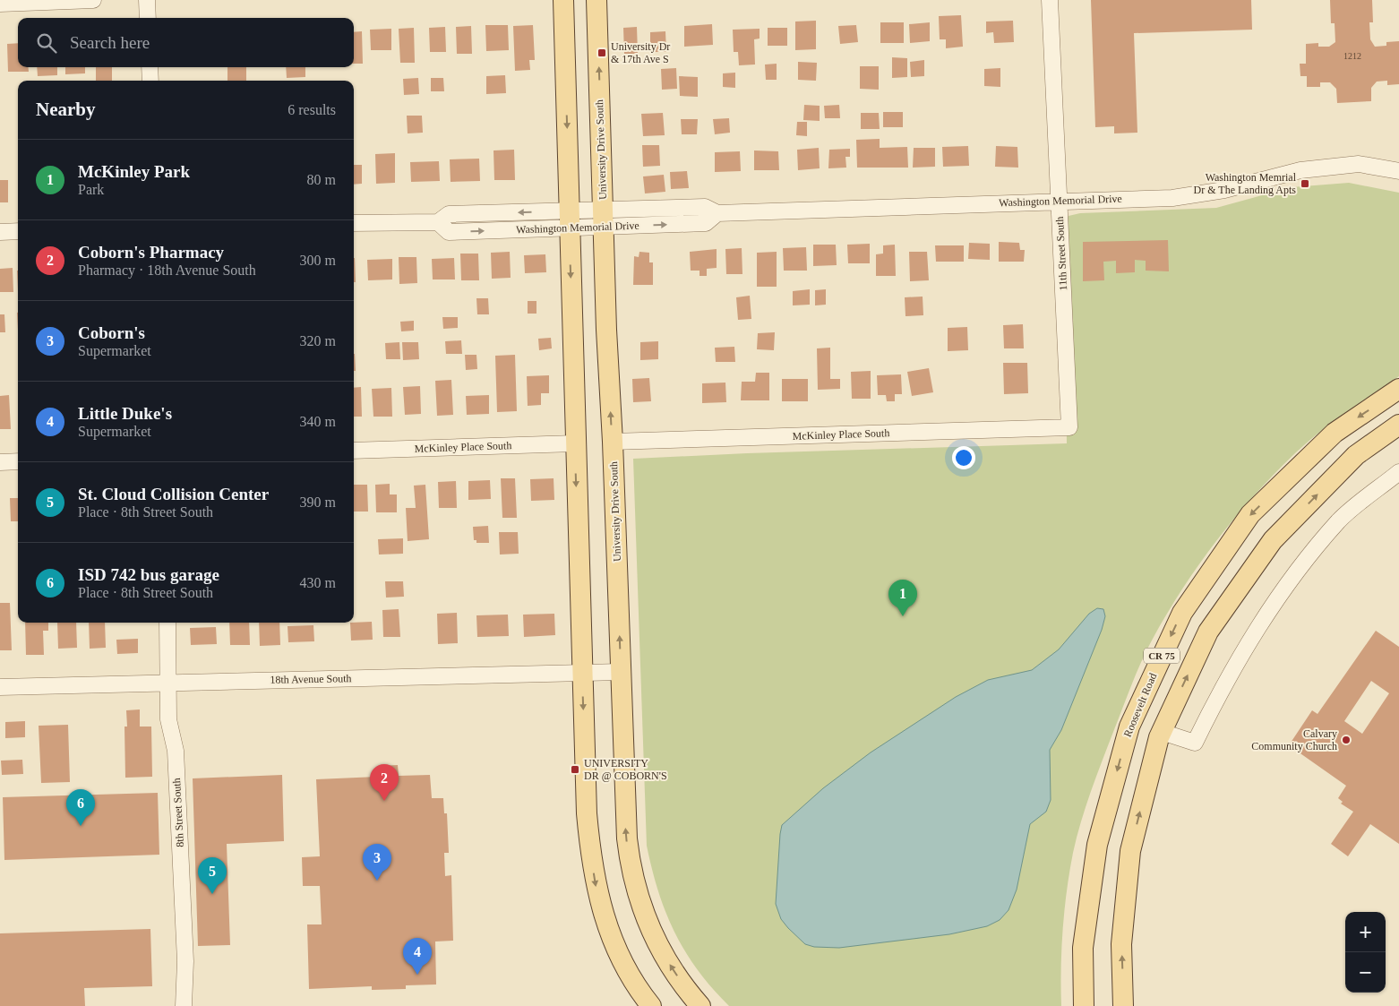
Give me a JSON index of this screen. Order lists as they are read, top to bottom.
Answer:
{
  "streets": {
    "main road": ["University Drive South", "CR 75", "Roosevelt Road"],
    "street": [
      "Washington Memorial Drive",
      "11th Street South",
      "McKinley Place South",
      "18th Avenue South",
      "8th Street South"
    ]
  },
  "crossings": [
    ["University Drive South", "Washington Memorial Drive"],
    ["University Drive South", "McKinley Place South"],
    ["University Drive South", "18th Avenue South"],
    ["Washington Memorial Drive", "11th Street South"],
    ["11th Street South", "McKinley Place South"],
    ["18th Avenue South", "8th Street South"]
  ],
  "one_way": ["Washington Memorial Drive"],
  "places": {
    "transit": ["University Dr & 17th Ave S", "Washington Memrial Dr & The Landing Apts", "UNIVERSITY DR @ COBORN'S"],
    "other": ["Calvary Community Church"]
  },
  "house_numbers": ["1212"],
  "page": {
    "search": "Search here",
    "heading": ["Nearby", "6 results"],
    "list": [
      {
        "mark": "1",
        "name": "McKinley Park",
        "note": "Park",
        "value": "80 m"
      },
      {
        "mark": "2",
        "name": "Coborn's Pharmacy",
        "note": "Pharmacy · 18th Avenue South",
        "value": "300 m"
      },
      {
        "mark": "3",
        "name": "Coborn's",
        "note": "Supermarket",
        "value": "320 m"
      },
      {
        "mark": "4",
        "name": "Little Duke's",
        "note": "Supermarket",
        "value": "340 m"
      },
      {
        "mark": "5",
        "name": "St. Cloud Collision Center",
        "note": "Place · 8th Street South",
        "value": "390 m"
      },
      {
        "mark": "6",
        "name": "ISD 742 bus garage",
        "note": "Place · 8th Street South",
        "value": "430 m"
      }
    ],
    "pins": [
      "1",
      "2",
      "6",
      "3",
      "5",
      "4"
    ],
    "map_buttons": ["+", "−"]
  }
}
